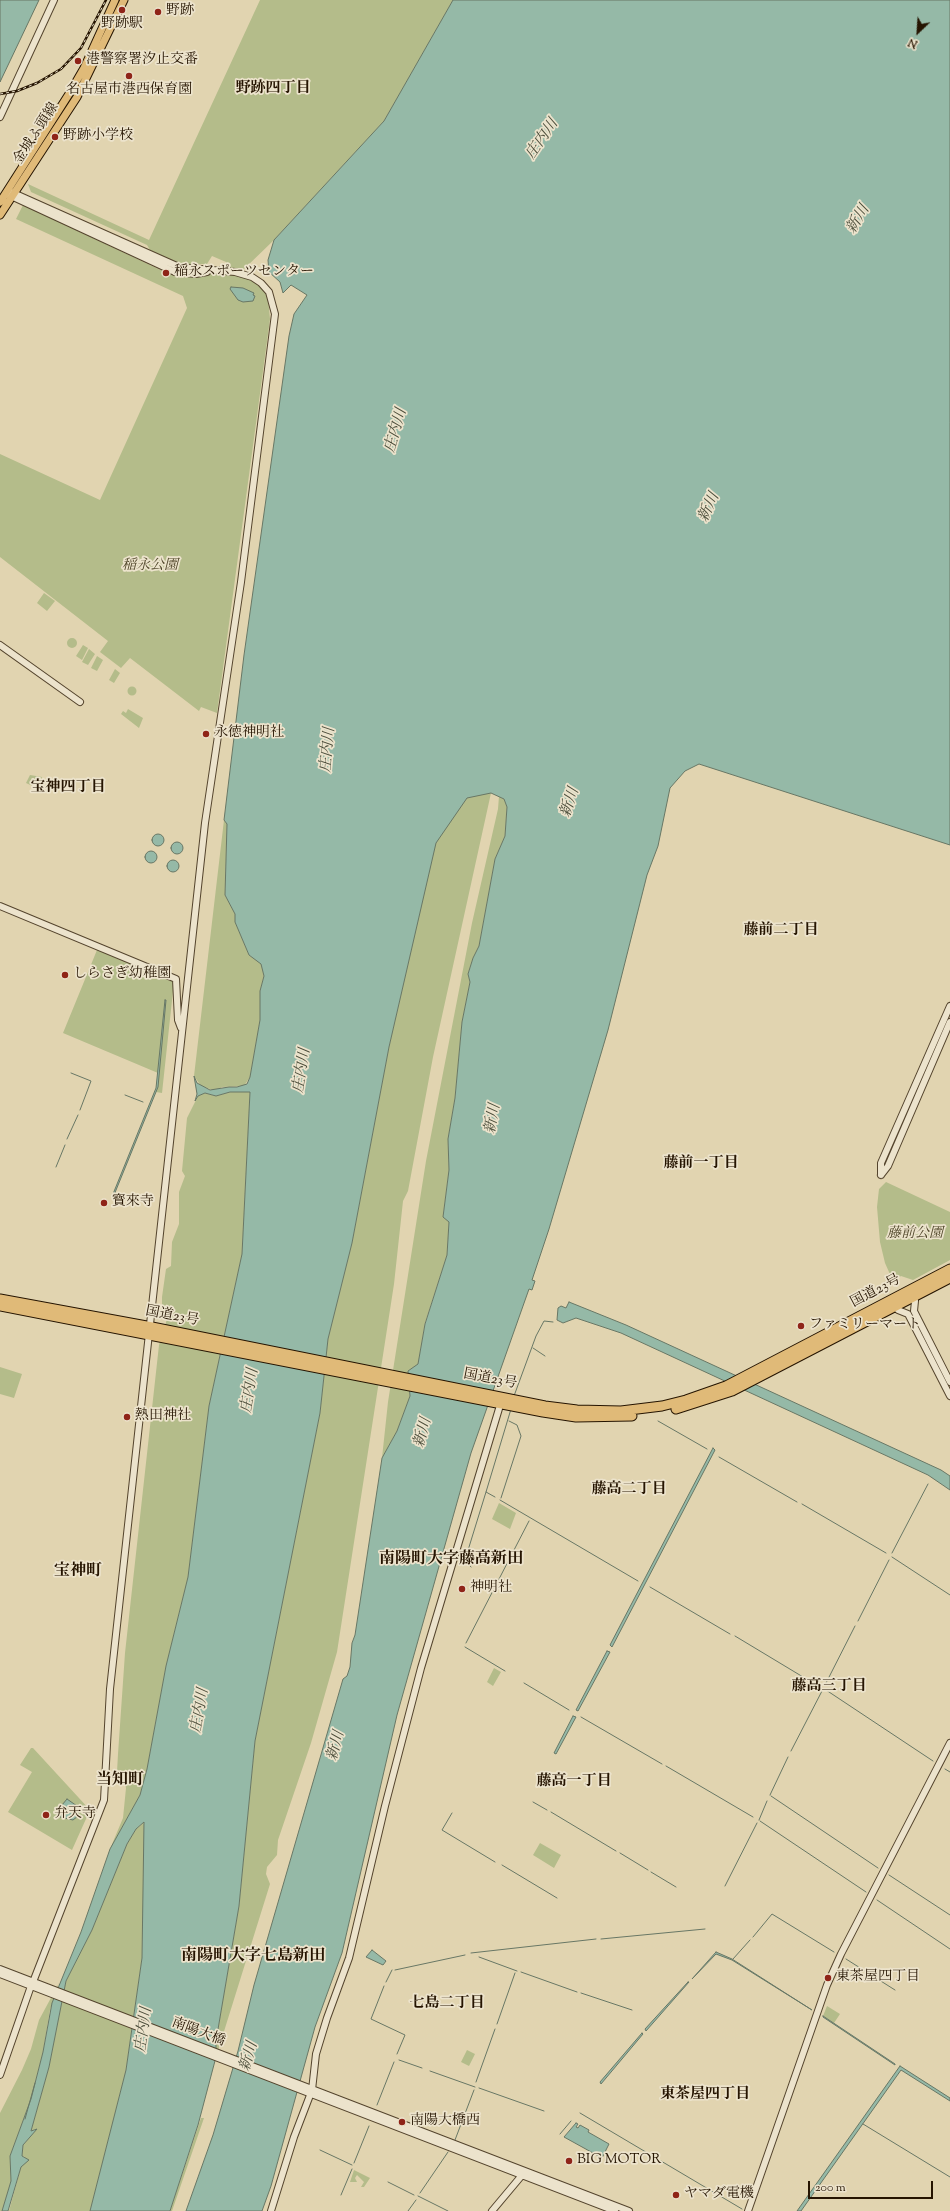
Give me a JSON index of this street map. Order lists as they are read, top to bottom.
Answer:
{
  "streets": {
    "highway": ["国道23号"],
    "main road": ["金城ふ頭線"],
    "street": ["南陽大橋"]
  },
  "districts": [
    "野跡四丁目",
    "宝神四丁目",
    "藤前二丁目",
    "藤前一丁目",
    "藤高二丁目",
    "南陽町大字藤高新田",
    "宝神町",
    "藤高三丁目",
    "当知町",
    "藤高一丁目",
    "南陽町大字七島新田",
    "七島二丁目",
    "東茶屋四丁目"
  ],
  "water": ["庄内川", "新川"],
  "parks": ["稲永公園", "藤前公園"],
  "places": [
    "野跡駅",
    "野跡",
    "港警察署汐止交番",
    "名古屋市港西保育園",
    "野跡小学校",
    "稲永スポーツセンター",
    "永徳神明社",
    "しらさぎ幼稚園",
    "寳來寺",
    "ファミリーマート",
    "熱田神社",
    "神明社",
    "弁天寺",
    "東茶屋四丁目",
    "南陽大橋西",
    "BIG MOTOR",
    "ヤマダ電機"
  ],
  "scale_bar": "200 m",
  "north": "bottom left"
}
